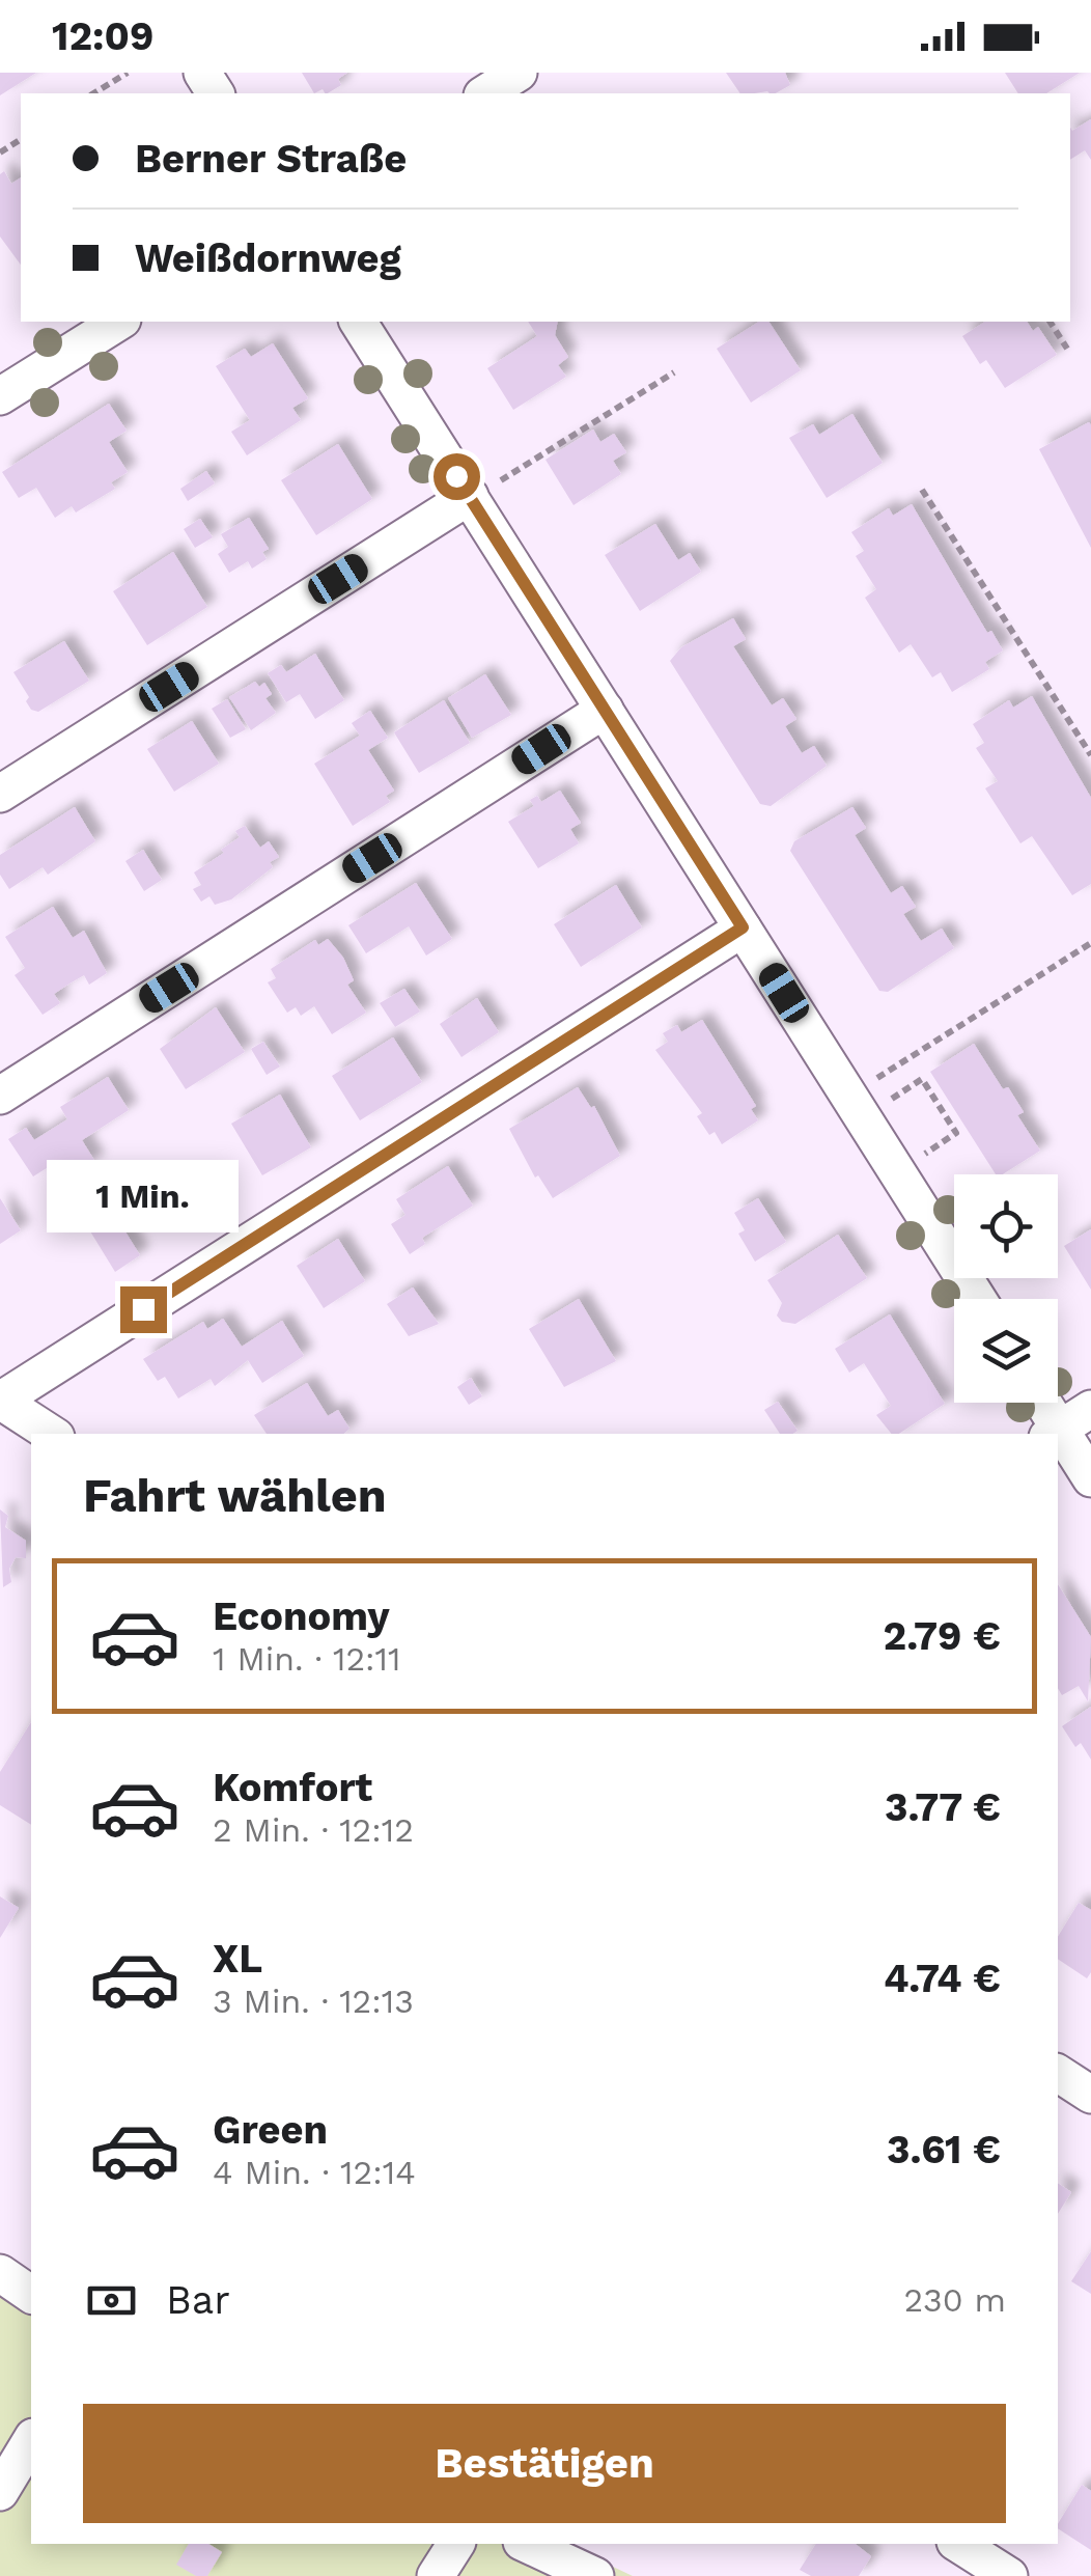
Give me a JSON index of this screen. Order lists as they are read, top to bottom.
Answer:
{
  "page": {
    "status": "12:09",
    "banner": ["Berner Straße", "Weißdornweg"],
    "bubble": "1 Min.",
    "heading": "Fahrt wählen",
    "list": [
      {
        "name": "Economy",
        "note": "1 Min. · 12:11",
        "value": "2.79 €"
      },
      {
        "name": "Komfort",
        "note": "2 Min. · 12:12",
        "value": "3.77 €"
      },
      {
        "name": "XL",
        "note": "3 Min. · 12:13",
        "value": "4.74 €"
      },
      {
        "name": "Green",
        "note": "4 Min. · 12:14",
        "value": "3.61 €"
      }
    ],
    "pay": ["Bar", "230 m"],
    "buttons": "Bestätigen"
  }
}
